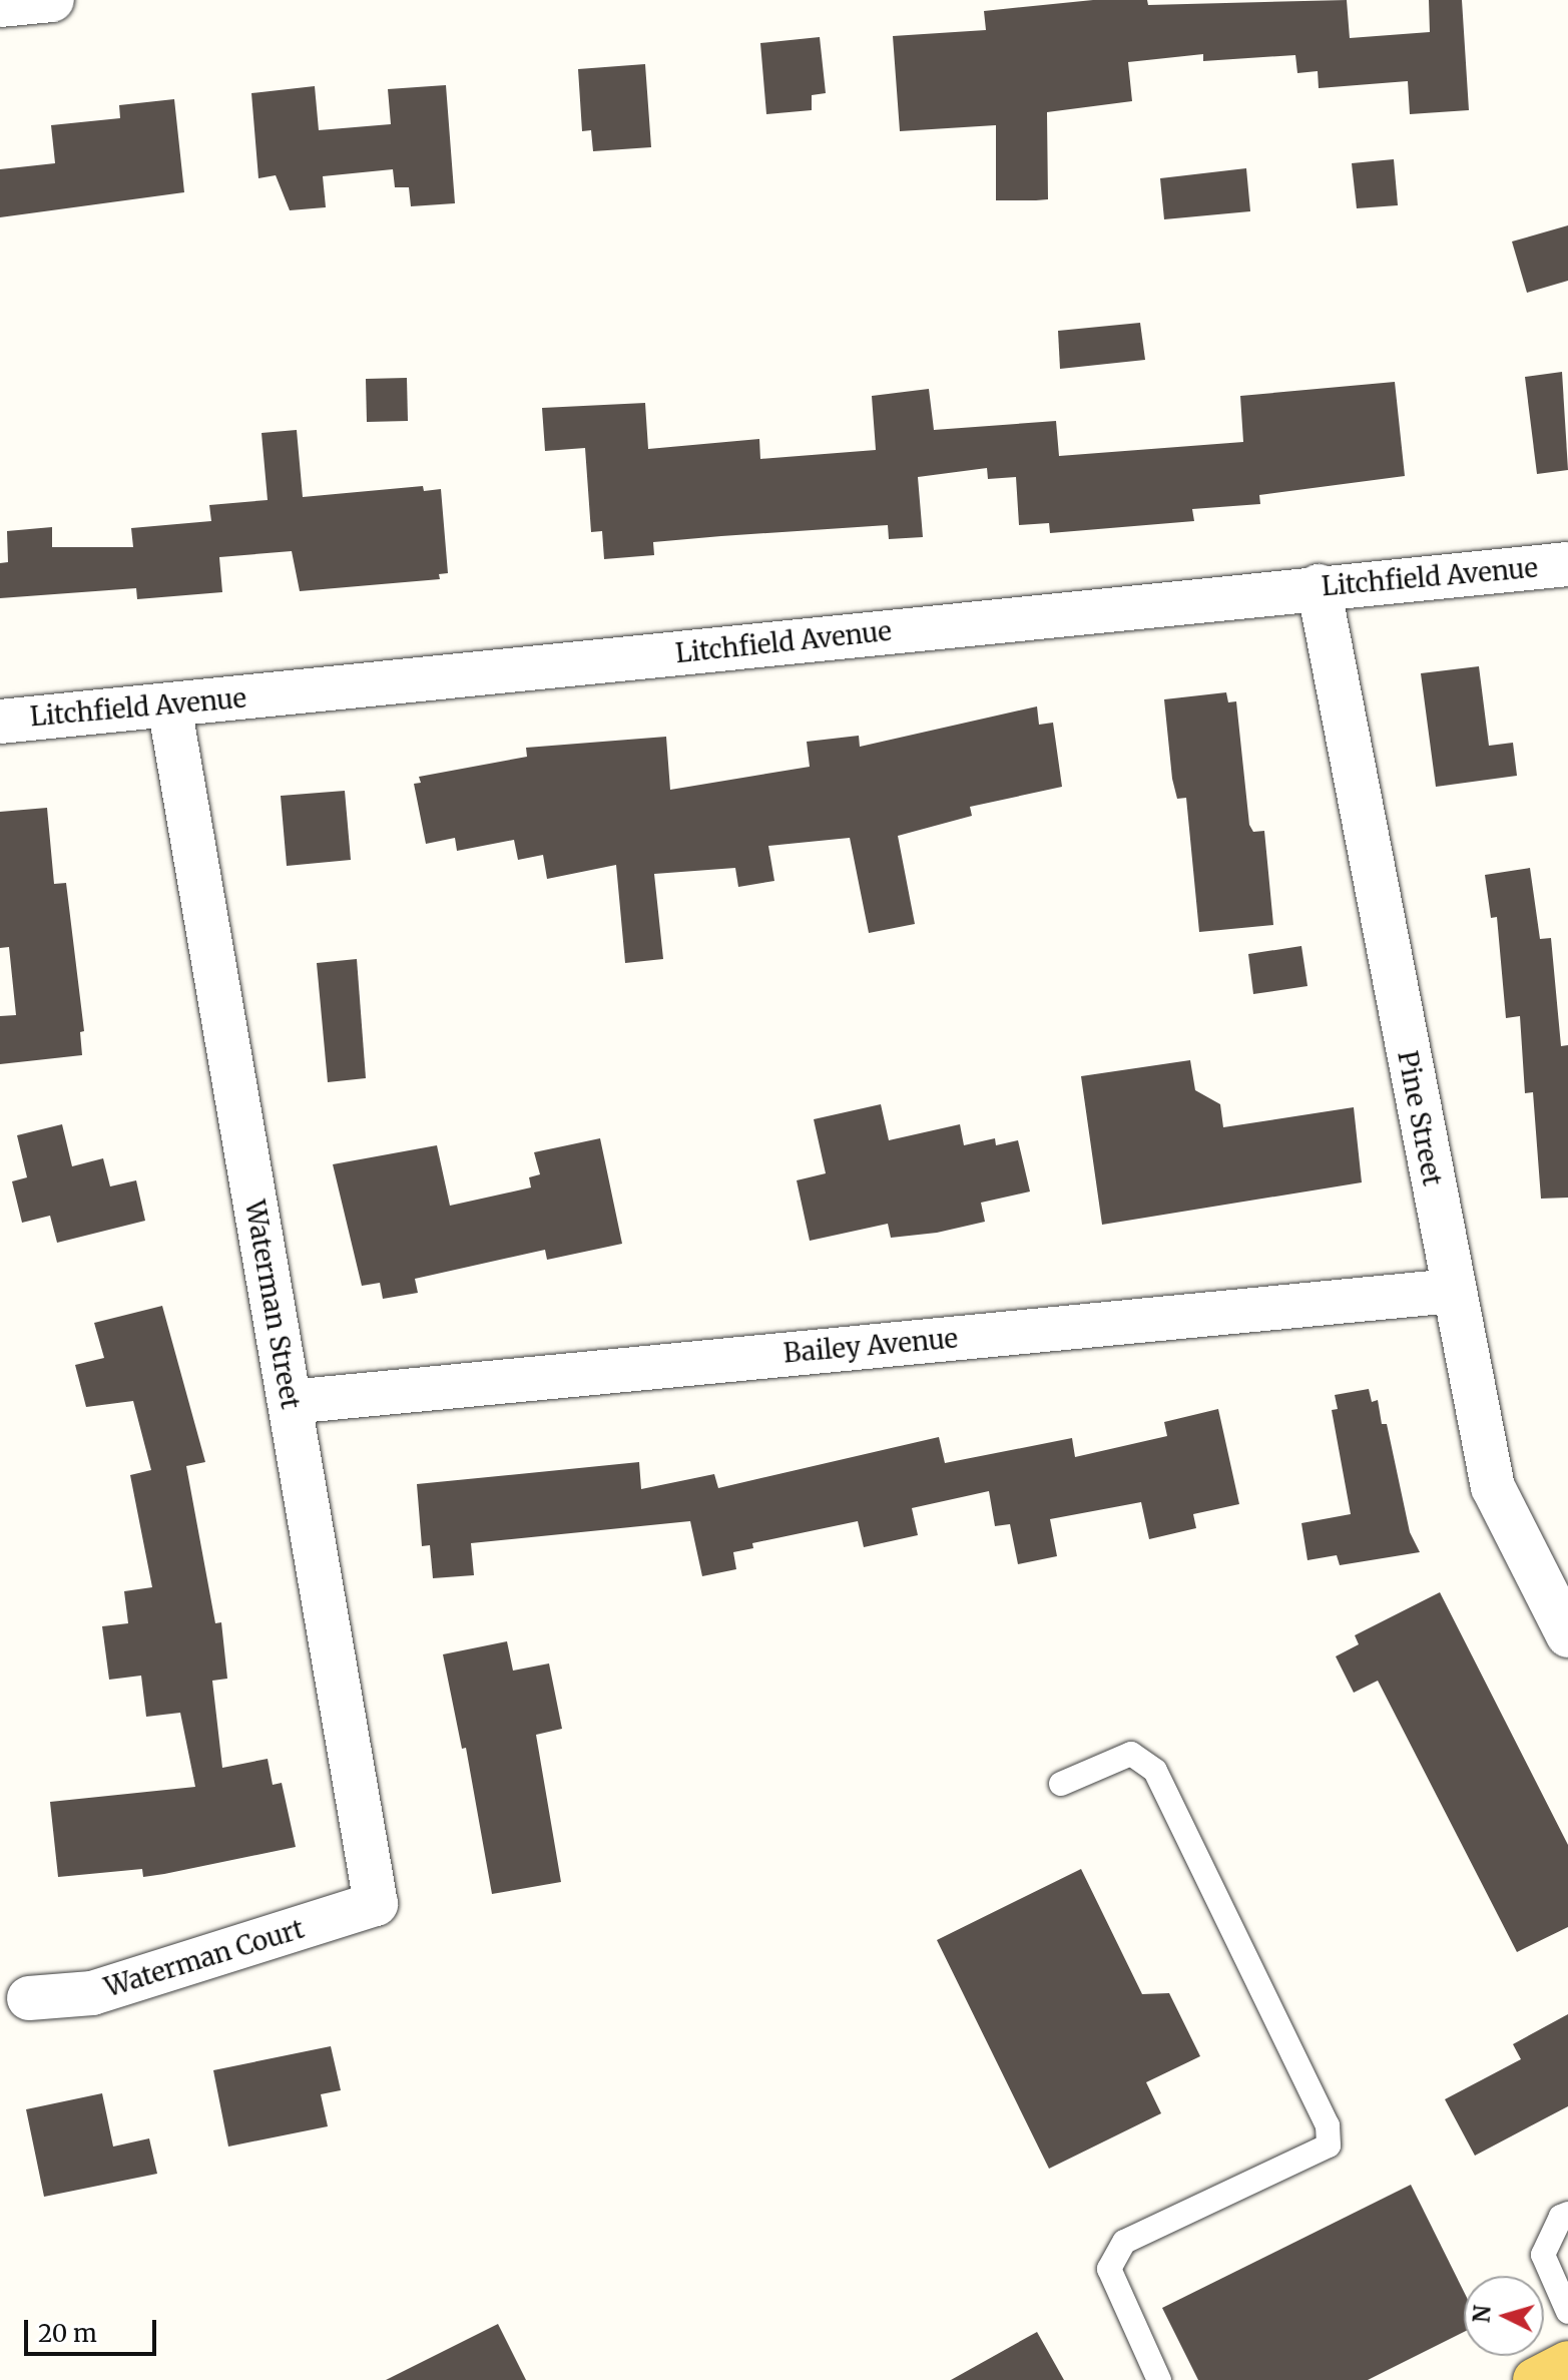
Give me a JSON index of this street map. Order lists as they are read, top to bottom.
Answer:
{
  "streets": {
    "street": [
      "Litchfield Avenue",
      "Pine Street",
      "Waterman Street",
      "Bailey Avenue",
      "Waterman Court"
    ]
  },
  "crossings": [
    ["Litchfield Avenue", "Pine Street"],
    ["Litchfield Avenue", "Waterman Street"],
    ["Pine Street", "Bailey Avenue"],
    ["Waterman Street", "Bailey Avenue"],
    ["Waterman Street", "Waterman Court"]
  ],
  "scale_bar": "20 m",
  "north": "left"
}
